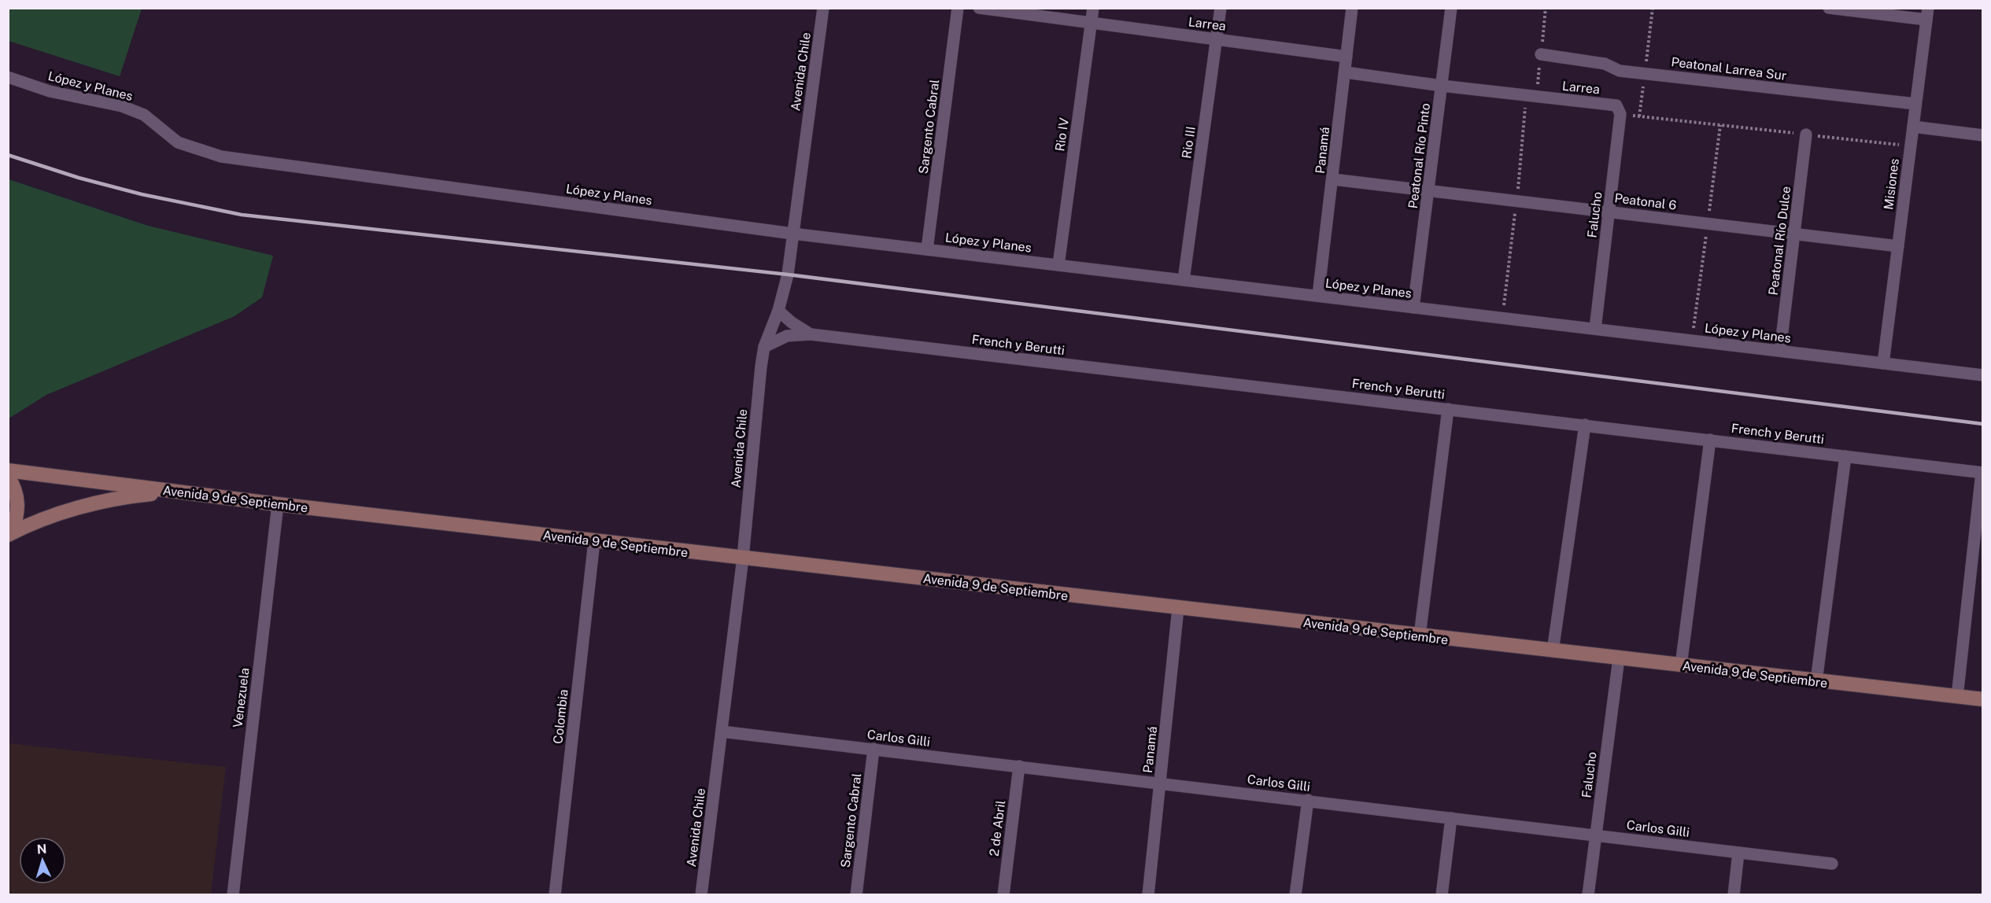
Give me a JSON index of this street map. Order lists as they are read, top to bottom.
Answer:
{
  "streets": {
    "street": [
      "Larrea",
      "Peatonal Larrea Sur",
      "Avenida Chile",
      "López y Planes",
      "Sargento Cabral",
      "Rio IV",
      "Rio III",
      "Panamá",
      "Peatonal Río Pinto",
      "Misiones",
      "Peatonal 6",
      "Falucho",
      "Peatonal Río Dulce",
      "French y Berutti",
      "Avenida 9 de Septiembre",
      "Venezuela",
      "Colombia",
      "Carlos Gilli",
      "2 de Abril"
    ]
  },
  "crossings": [
    ["Larrea", "Rio IV"],
    ["Larrea", "Rio III"],
    ["Larrea", "Panamá"],
    ["Larrea", "Peatonal Río Pinto"],
    ["Larrea", "Falucho"],
    ["Peatonal Larrea Sur", "Misiones"],
    ["Avenida Chile", "López y Planes"],
    ["Avenida Chile", "French y Berutti"],
    ["Avenida Chile", "Avenida 9 de Septiembre"],
    ["Avenida Chile", "Carlos Gilli"],
    ["López y Planes", "Sargento Cabral"],
    ["López y Planes", "Rio IV"],
    ["López y Planes", "Rio III"],
    ["López y Planes", "Panamá"],
    ["López y Planes", "Peatonal Río Pinto"],
    ["López y Planes", "Misiones"],
    ["López y Planes", "Falucho"],
    ["López y Planes", "Peatonal Río Dulce"],
    ["Sargento Cabral", "Carlos Gilli"],
    ["Panamá", "Peatonal 6"],
    ["Panamá", "Avenida 9 de Septiembre"],
    ["Panamá", "Carlos Gilli"],
    ["Peatonal Río Pinto", "Peatonal 6"],
    ["Misiones", "Peatonal 6"],
    ["Peatonal 6", "Falucho"],
    ["Peatonal 6", "Peatonal Río Dulce"],
    ["Falucho", "Avenida 9 de Septiembre"],
    ["Falucho", "Carlos Gilli"],
    ["Avenida 9 de Septiembre", "Venezuela"],
    ["Avenida 9 de Septiembre", "Colombia"],
    ["Carlos Gilli", "2 de Abril"]
  ],
  "north": "top"
}
